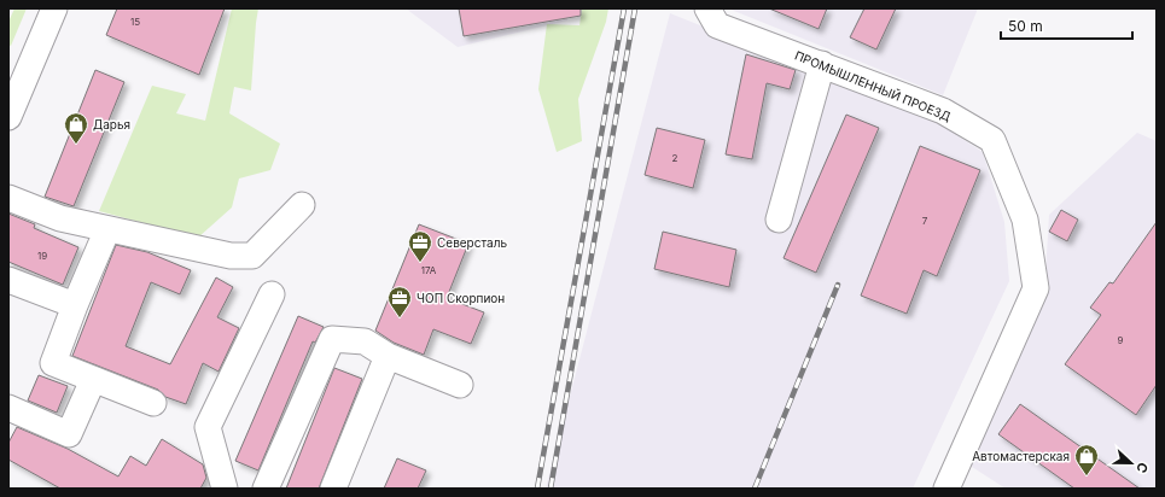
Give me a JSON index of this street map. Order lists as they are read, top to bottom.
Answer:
{
  "streets": {
    "street": ["ПРОМЫШЛЕННЫЙ ПРОЕЗД"]
  },
  "places": {
    "shop": ["Дарья", "Автомастерская"],
    "office": ["Северсталь", "ЧОП Скорпион"]
  },
  "house_numbers": [
    "15",
    "2",
    "7",
    "19",
    "17А",
    "9"
  ],
  "scale_bar": "50 m",
  "north": "right"
}
